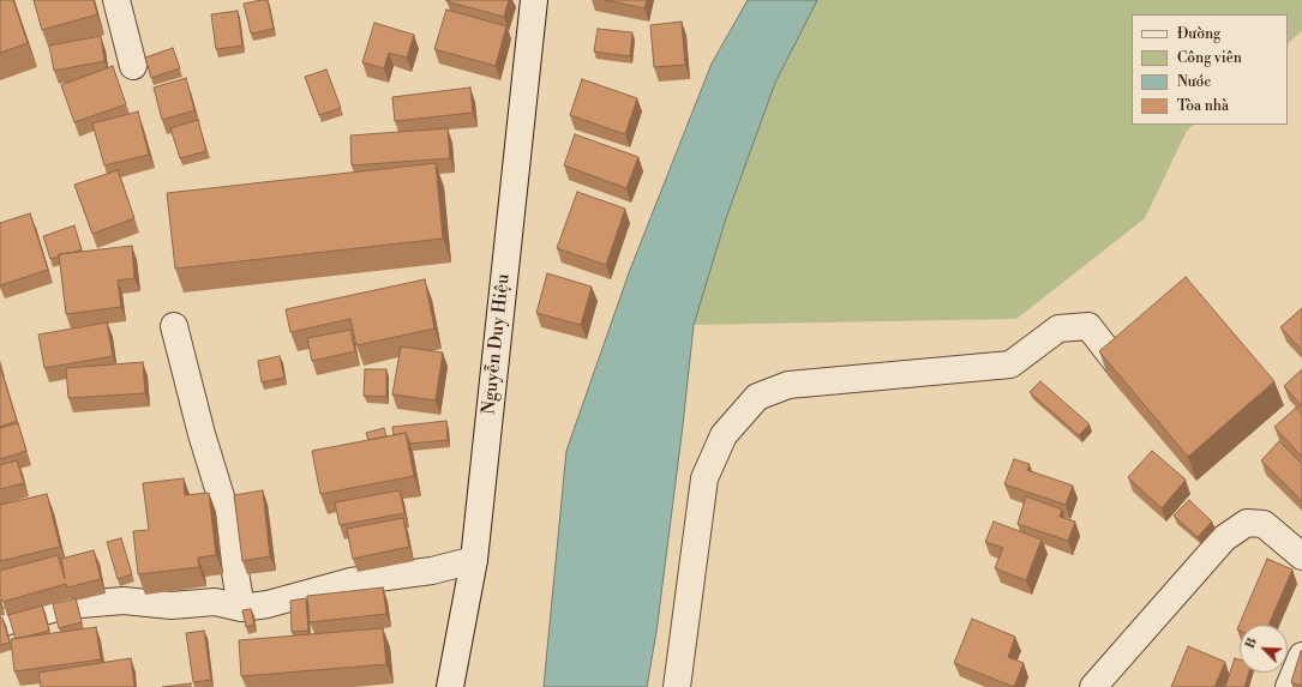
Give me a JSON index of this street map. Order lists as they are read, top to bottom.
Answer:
{
  "streets": {
    "street": ["Nguyễn Duy Hiệu"]
  },
  "legend": [
    "Đường",
    "Công viên",
    "Nước",
    "Tòa nhà"
  ],
  "north": "top left"
}
